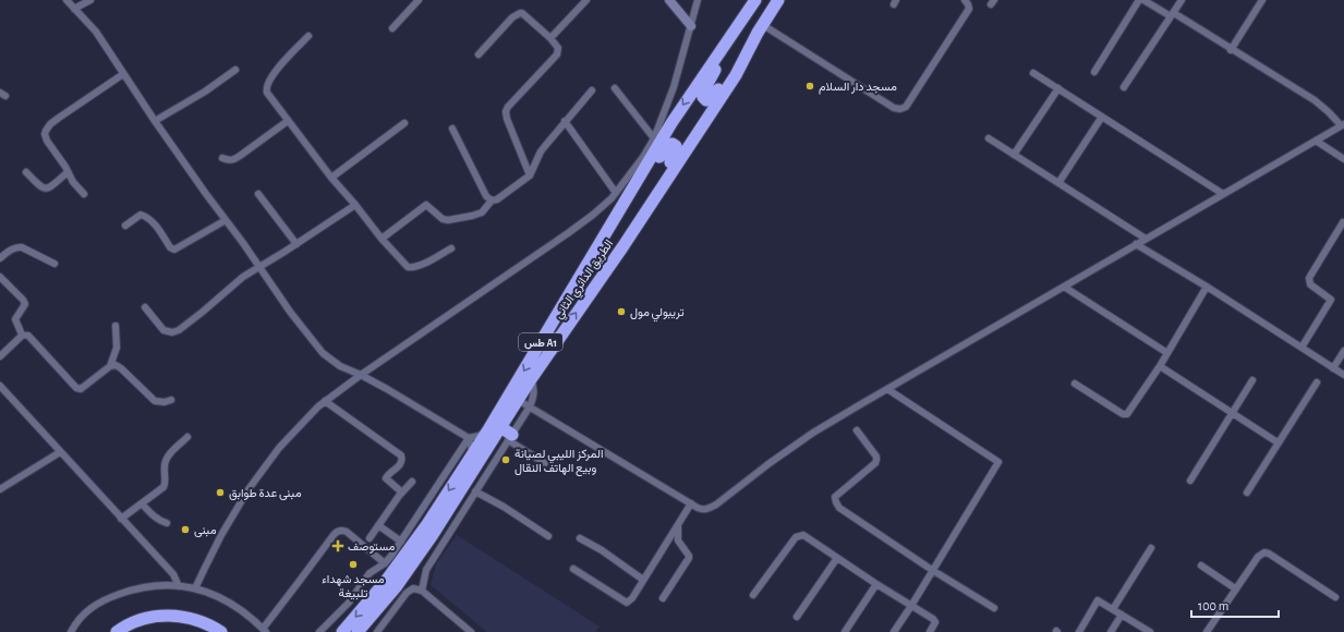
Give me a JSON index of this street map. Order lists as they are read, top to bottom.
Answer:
{
  "streets": {
    "highway": ["الطريق الدائري الثاني", "طس A1"]
  },
  "places": {
    "other": [
      "مسجد دار السلام",
      "تريبولي مول",
      "المركز الليبي لصيانة وبيع الهاتف النقال",
      "مبنى عدة طوابق",
      "مبنى",
      "مسجد شهداء تلبيغة"
    ],
    "health": ["مستوصف"]
  },
  "scale_bar": "100 m"
}
